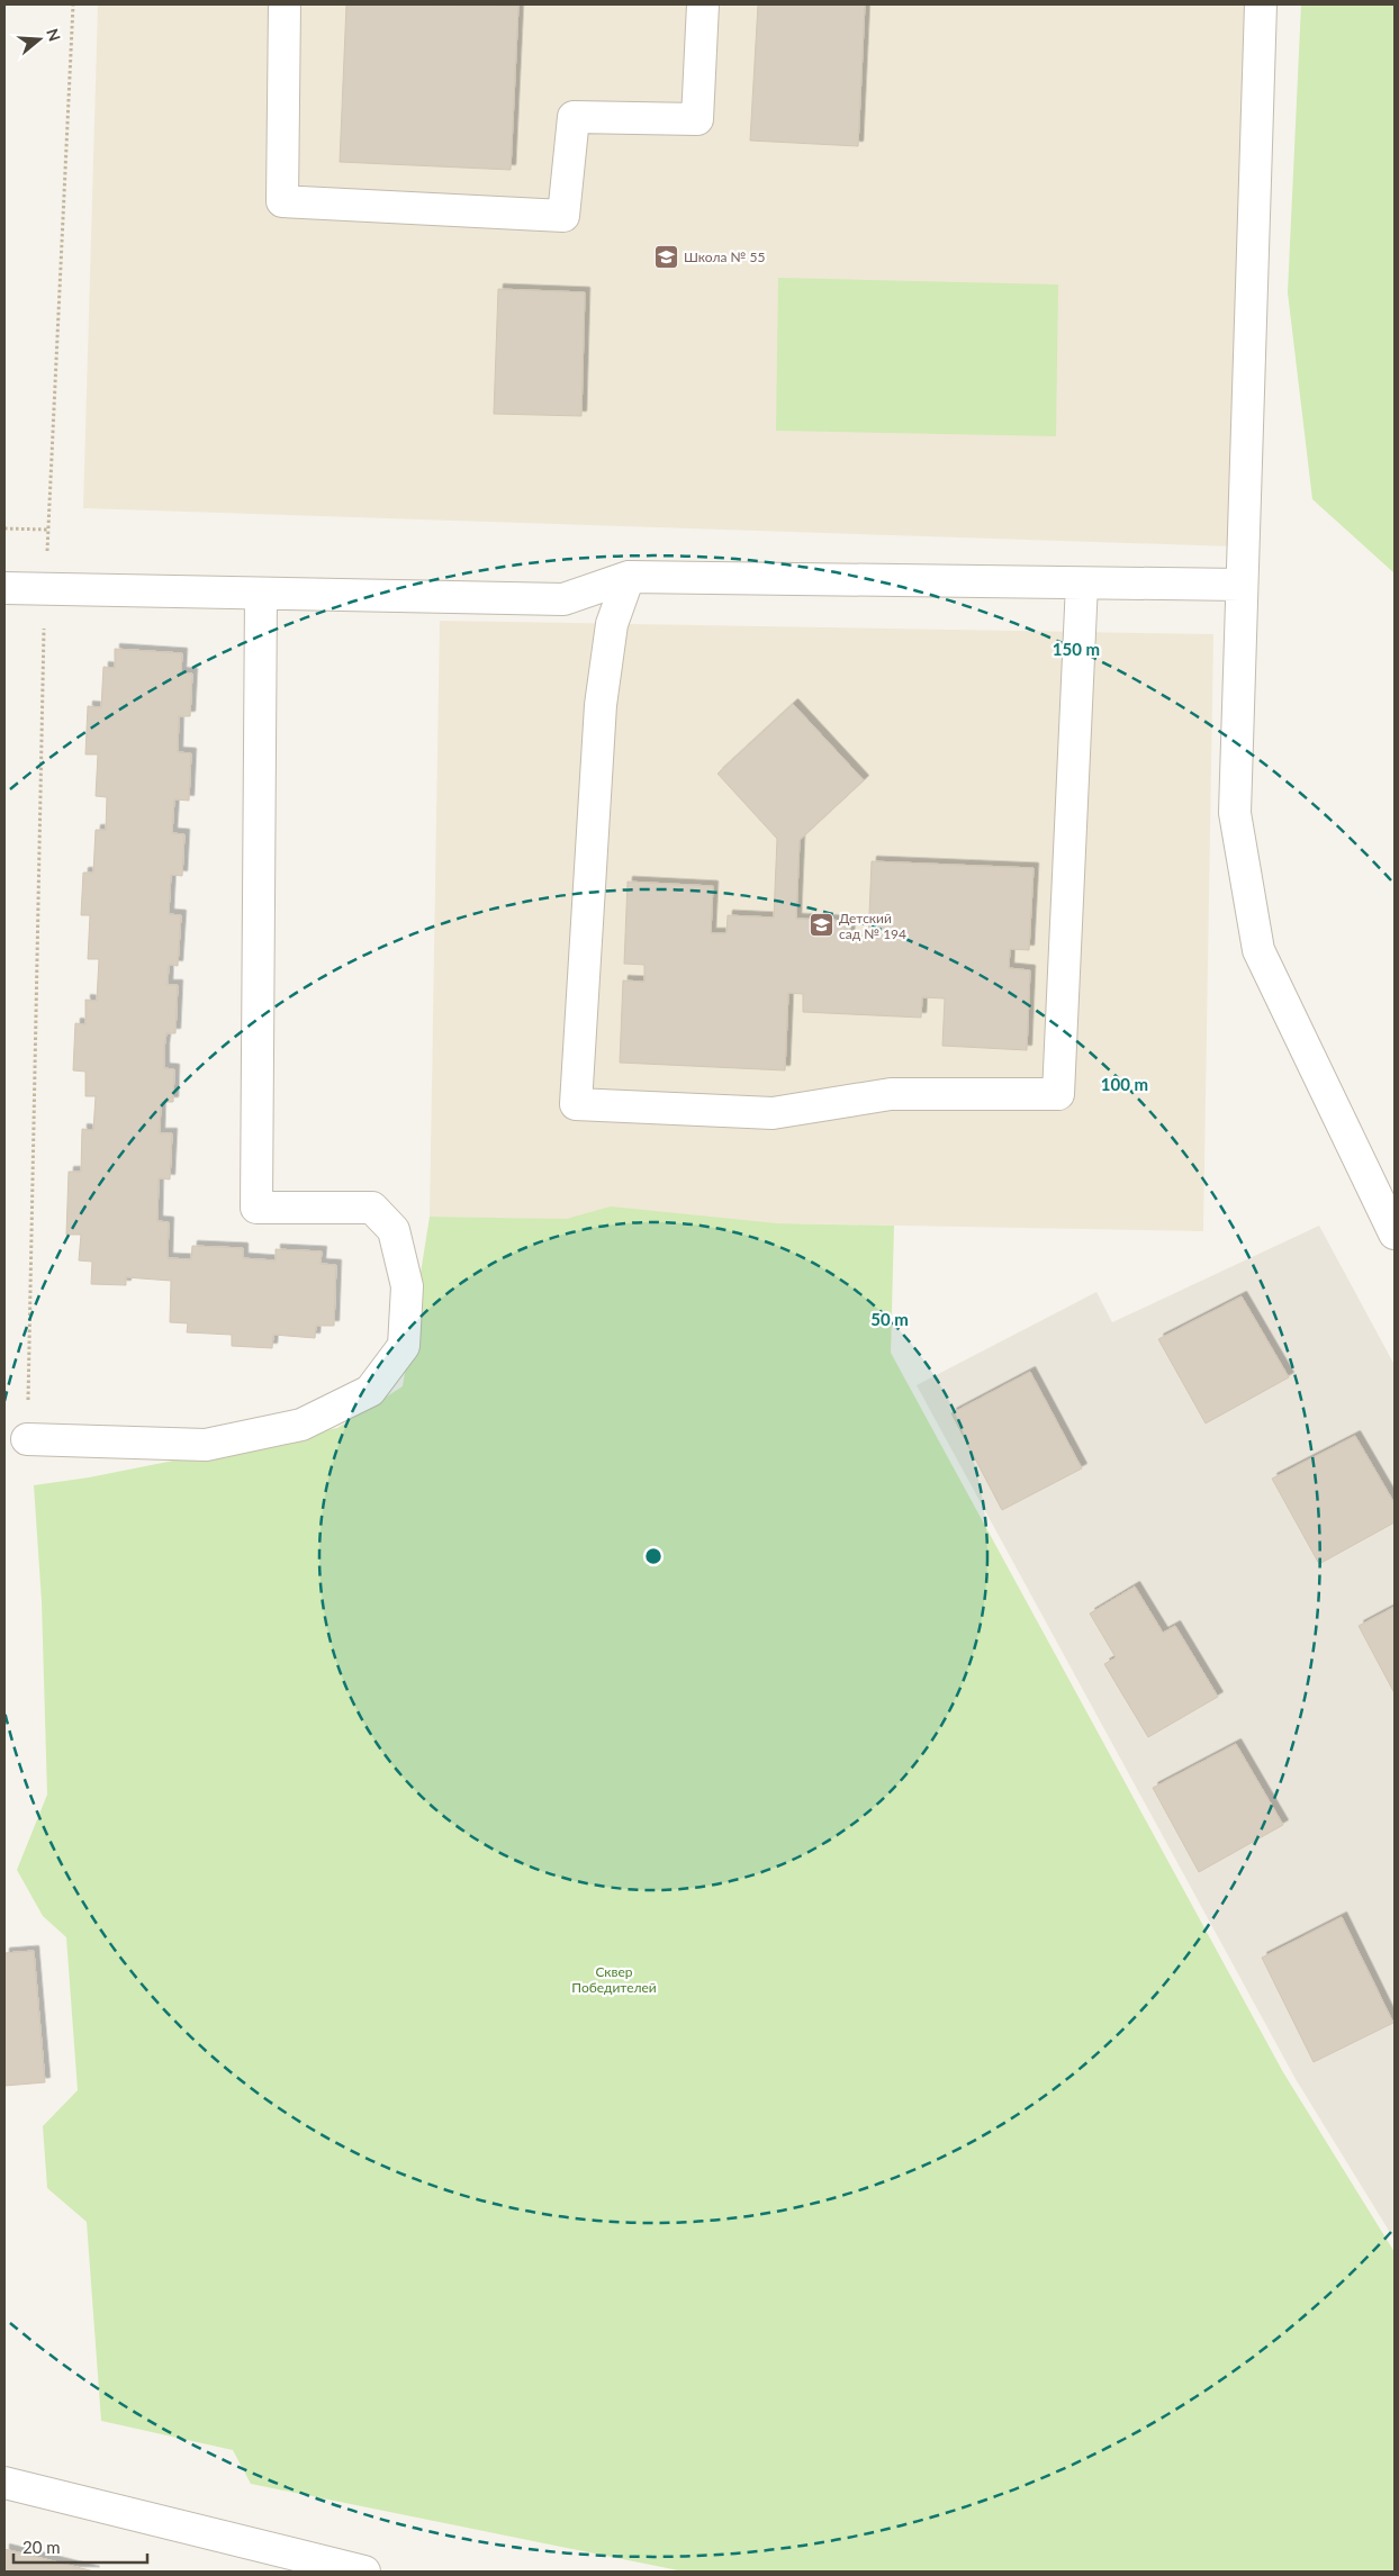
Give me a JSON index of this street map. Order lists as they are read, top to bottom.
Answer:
{
  "parks": ["Сквер Победителей"],
  "places": {
    "school or university": ["Школа № 55", "Детский сад № 194"]
  },
  "scale_bar": "20 m",
  "north": "right",
  "rings": ["150 m", "100 m", "50 m"]
}
